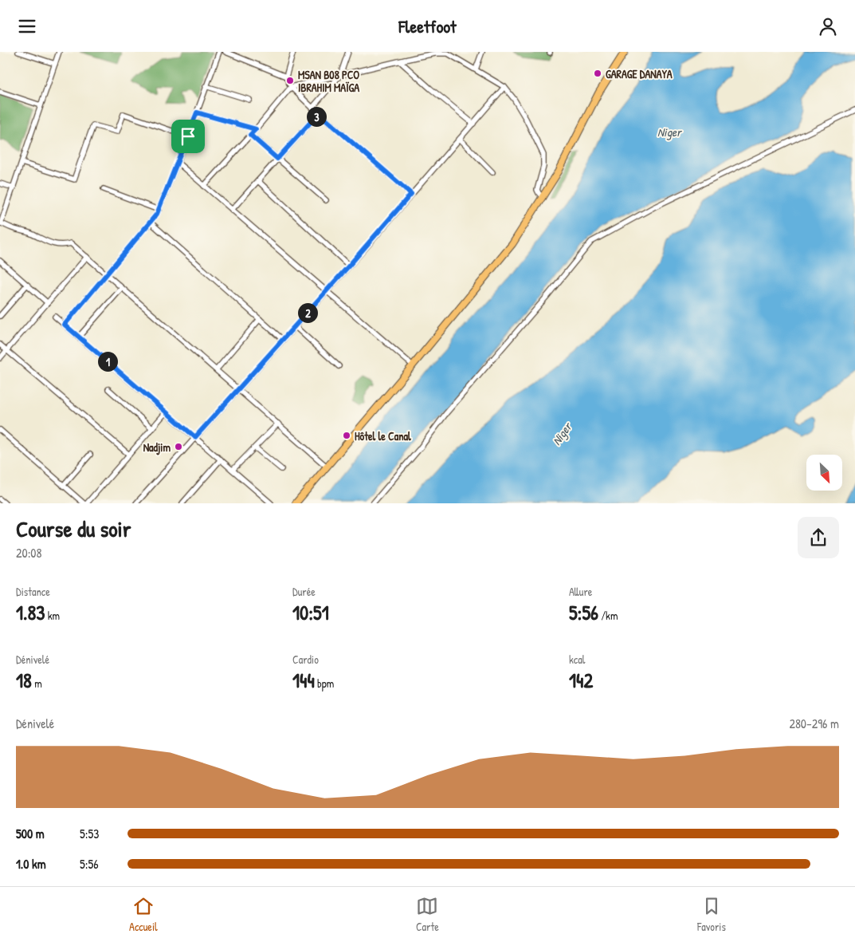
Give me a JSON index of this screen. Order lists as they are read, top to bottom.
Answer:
{
  "water": ["Niger"],
  "places": [
    "GARAGE DANAYA",
    "MSAN B08 PCO IBRAHIM MAÏGA",
    "Hôtel le Canal",
    "Nadjim"
  ],
  "north": "bottom right",
  "page": {
    "header": "Fleetfoot",
    "pins": ["3", "2", "1"],
    "heading": ["Course du soir", "20:08"],
    "stats": [
      ["Distance", "1.83 km"],
      ["Durée", "10:51"],
      ["Allure", "5:56 /km"],
      ["Dénivelé", "18 m"],
      ["Cardio", "144 bpm"],
      ["kcal", "142"]
    ],
    "chart": ["Dénivelé", "280–296 m"],
    "list": [
      {
        "name": "500 m",
        "note": "5:53"
      },
      {
        "name": "1.0 km",
        "note": "5:56"
      }
    ],
    "tabs": ["Accueil", "Carte", "Favoris"]
  }
}
